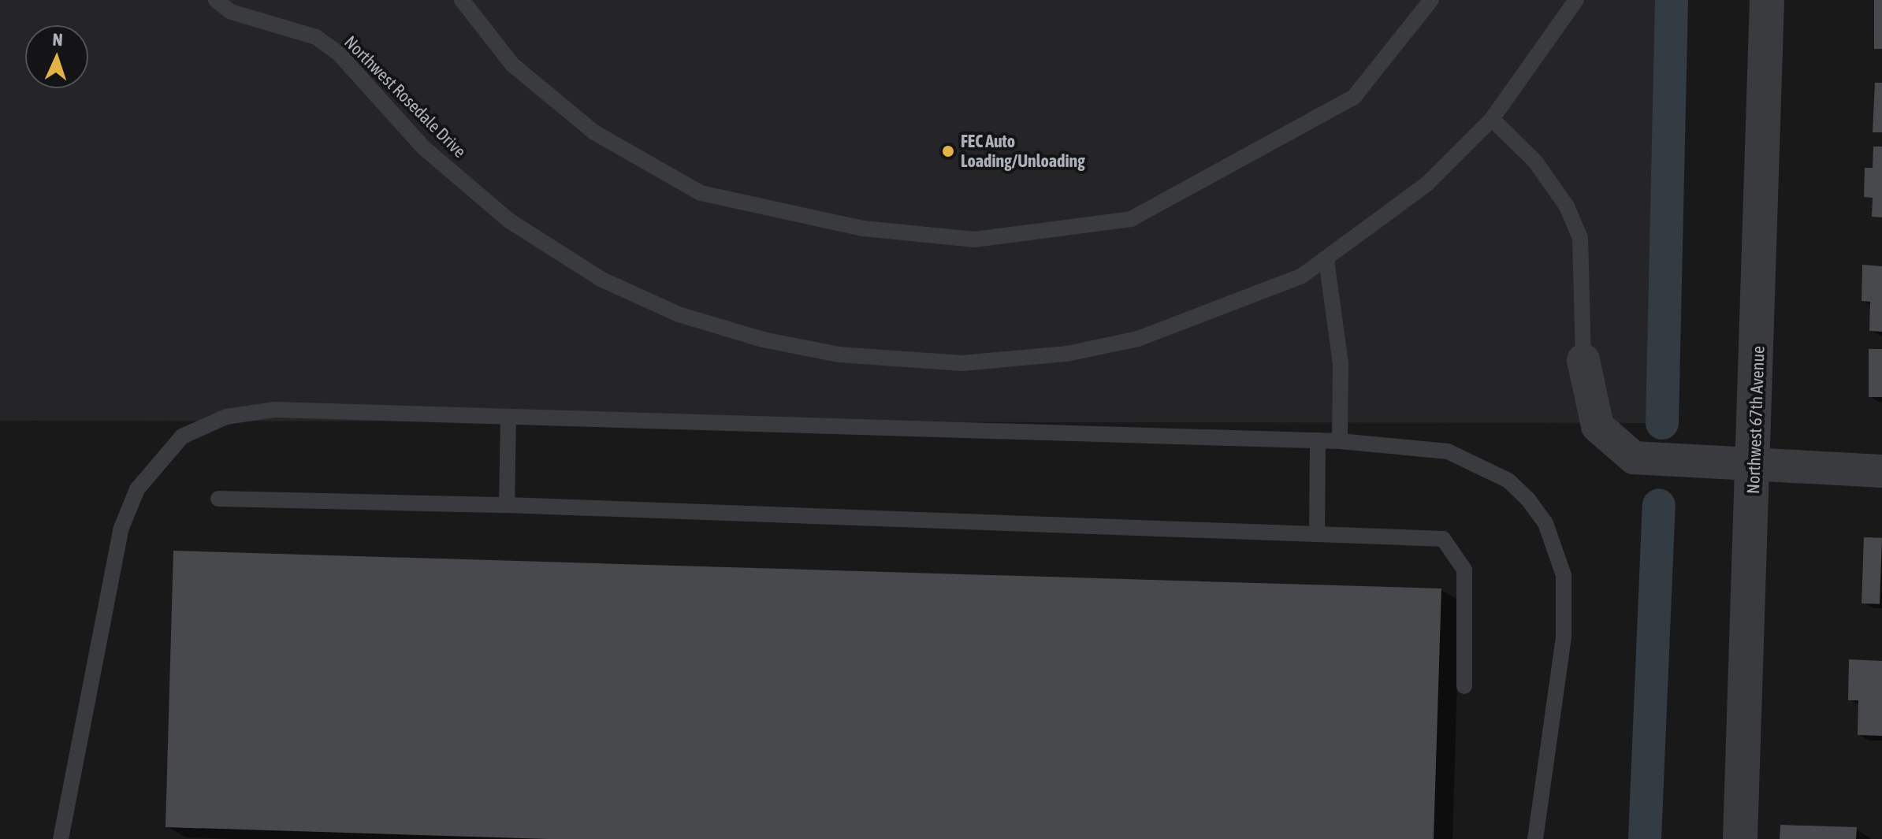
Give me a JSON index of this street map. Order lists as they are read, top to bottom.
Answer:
{
  "streets": {
    "street": ["Northwest 67th Avenue"],
    "lane": ["Northwest Rosedale Drive"]
  },
  "places": ["FEC Auto Loading/Unloading"],
  "north": "top"
}
